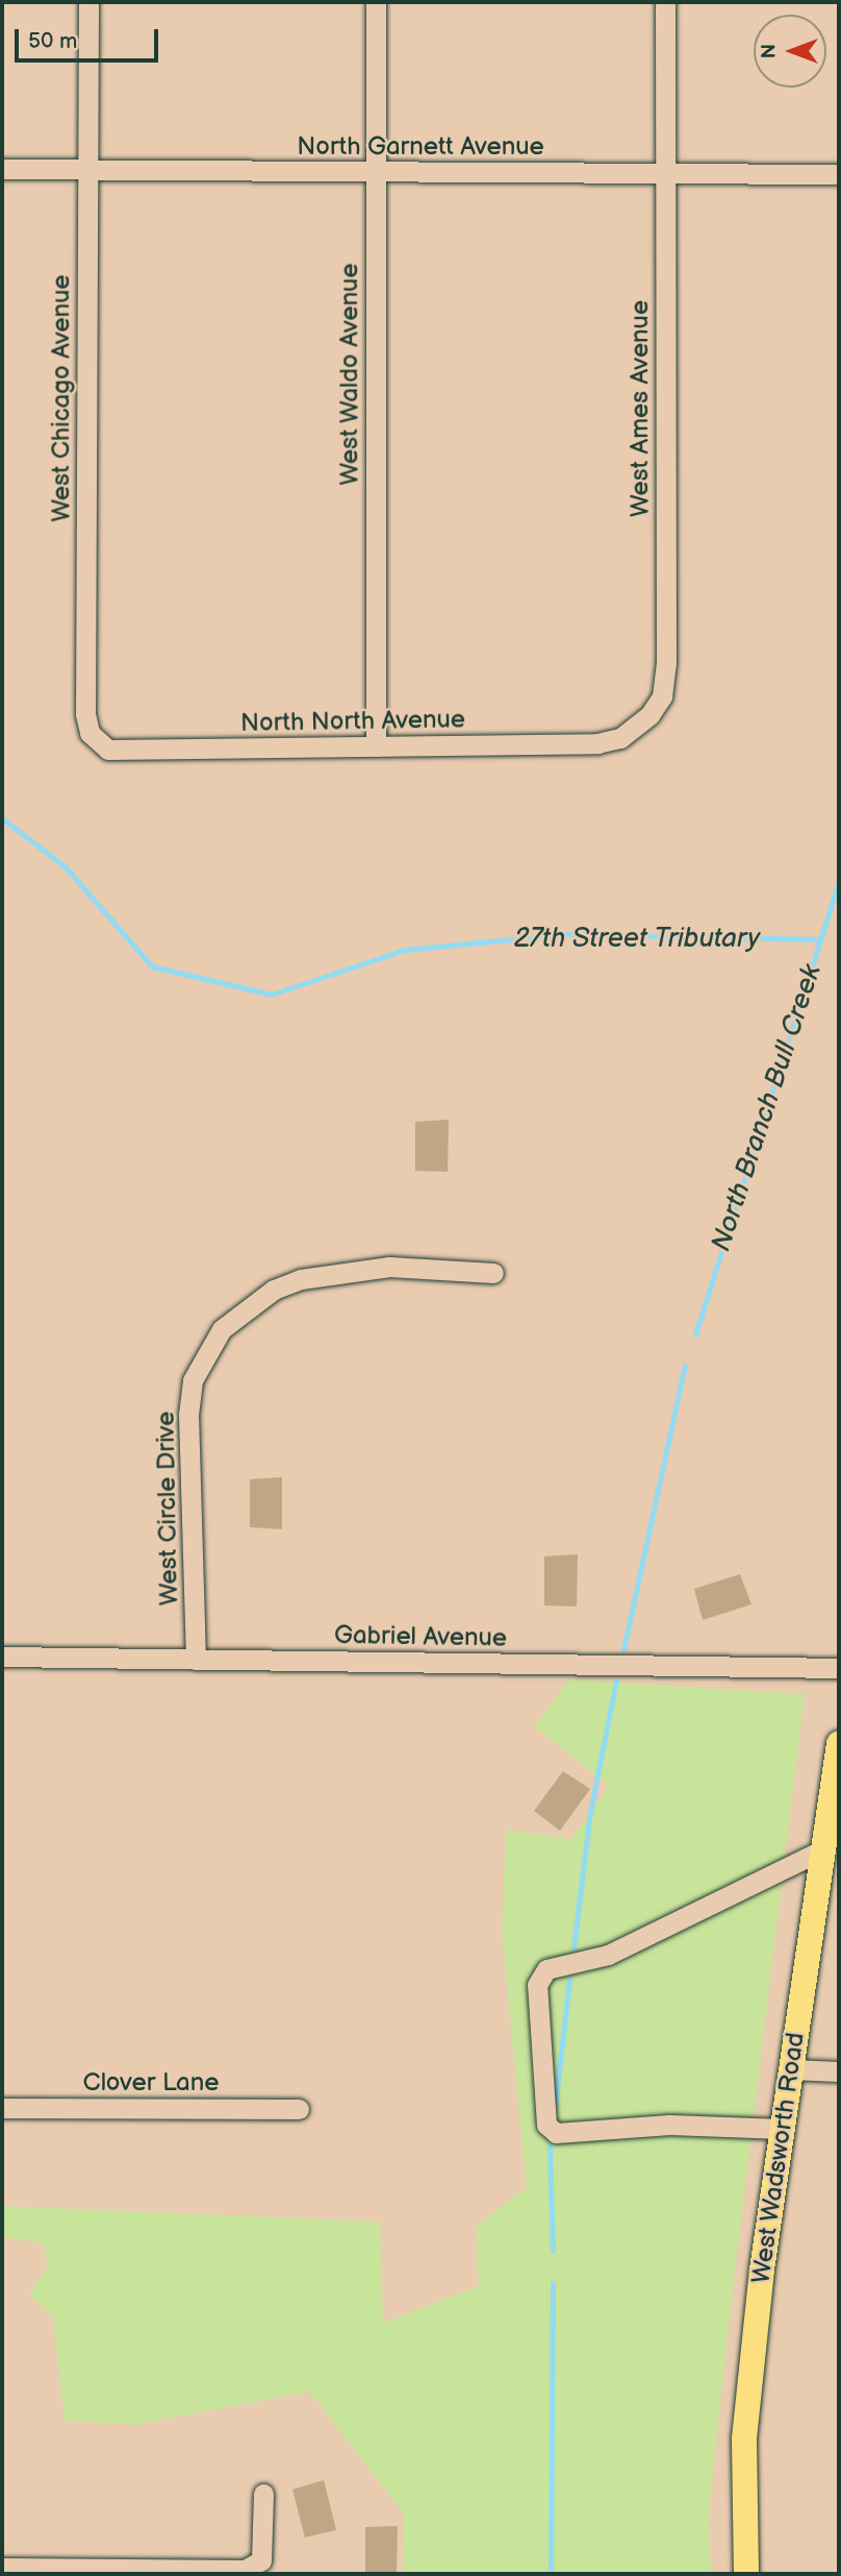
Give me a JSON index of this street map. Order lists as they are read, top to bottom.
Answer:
{
  "streets": {
    "main road": ["West Wadsworth Road"],
    "street": [
      "North Garnett Avenue",
      "West Waldo Avenue",
      "West Chicago Avenue",
      "West Ames Avenue",
      "North North Avenue",
      "West Circle Drive",
      "Gabriel Avenue",
      "Clover Lane"
    ]
  },
  "crossings": [
    ["North Garnett Avenue", "West Waldo Avenue"],
    ["North Garnett Avenue", "West Chicago Avenue"],
    ["North Garnett Avenue", "West Ames Avenue"],
    ["West Waldo Avenue", "North North Avenue"],
    ["West Chicago Avenue", "North North Avenue"],
    ["West Ames Avenue", "North North Avenue"],
    ["West Circle Drive", "Gabriel Avenue"]
  ],
  "water": ["27th Street Tributary", "North Branch Bull Creek"],
  "scale_bar": "50 m",
  "north": "left"
}
